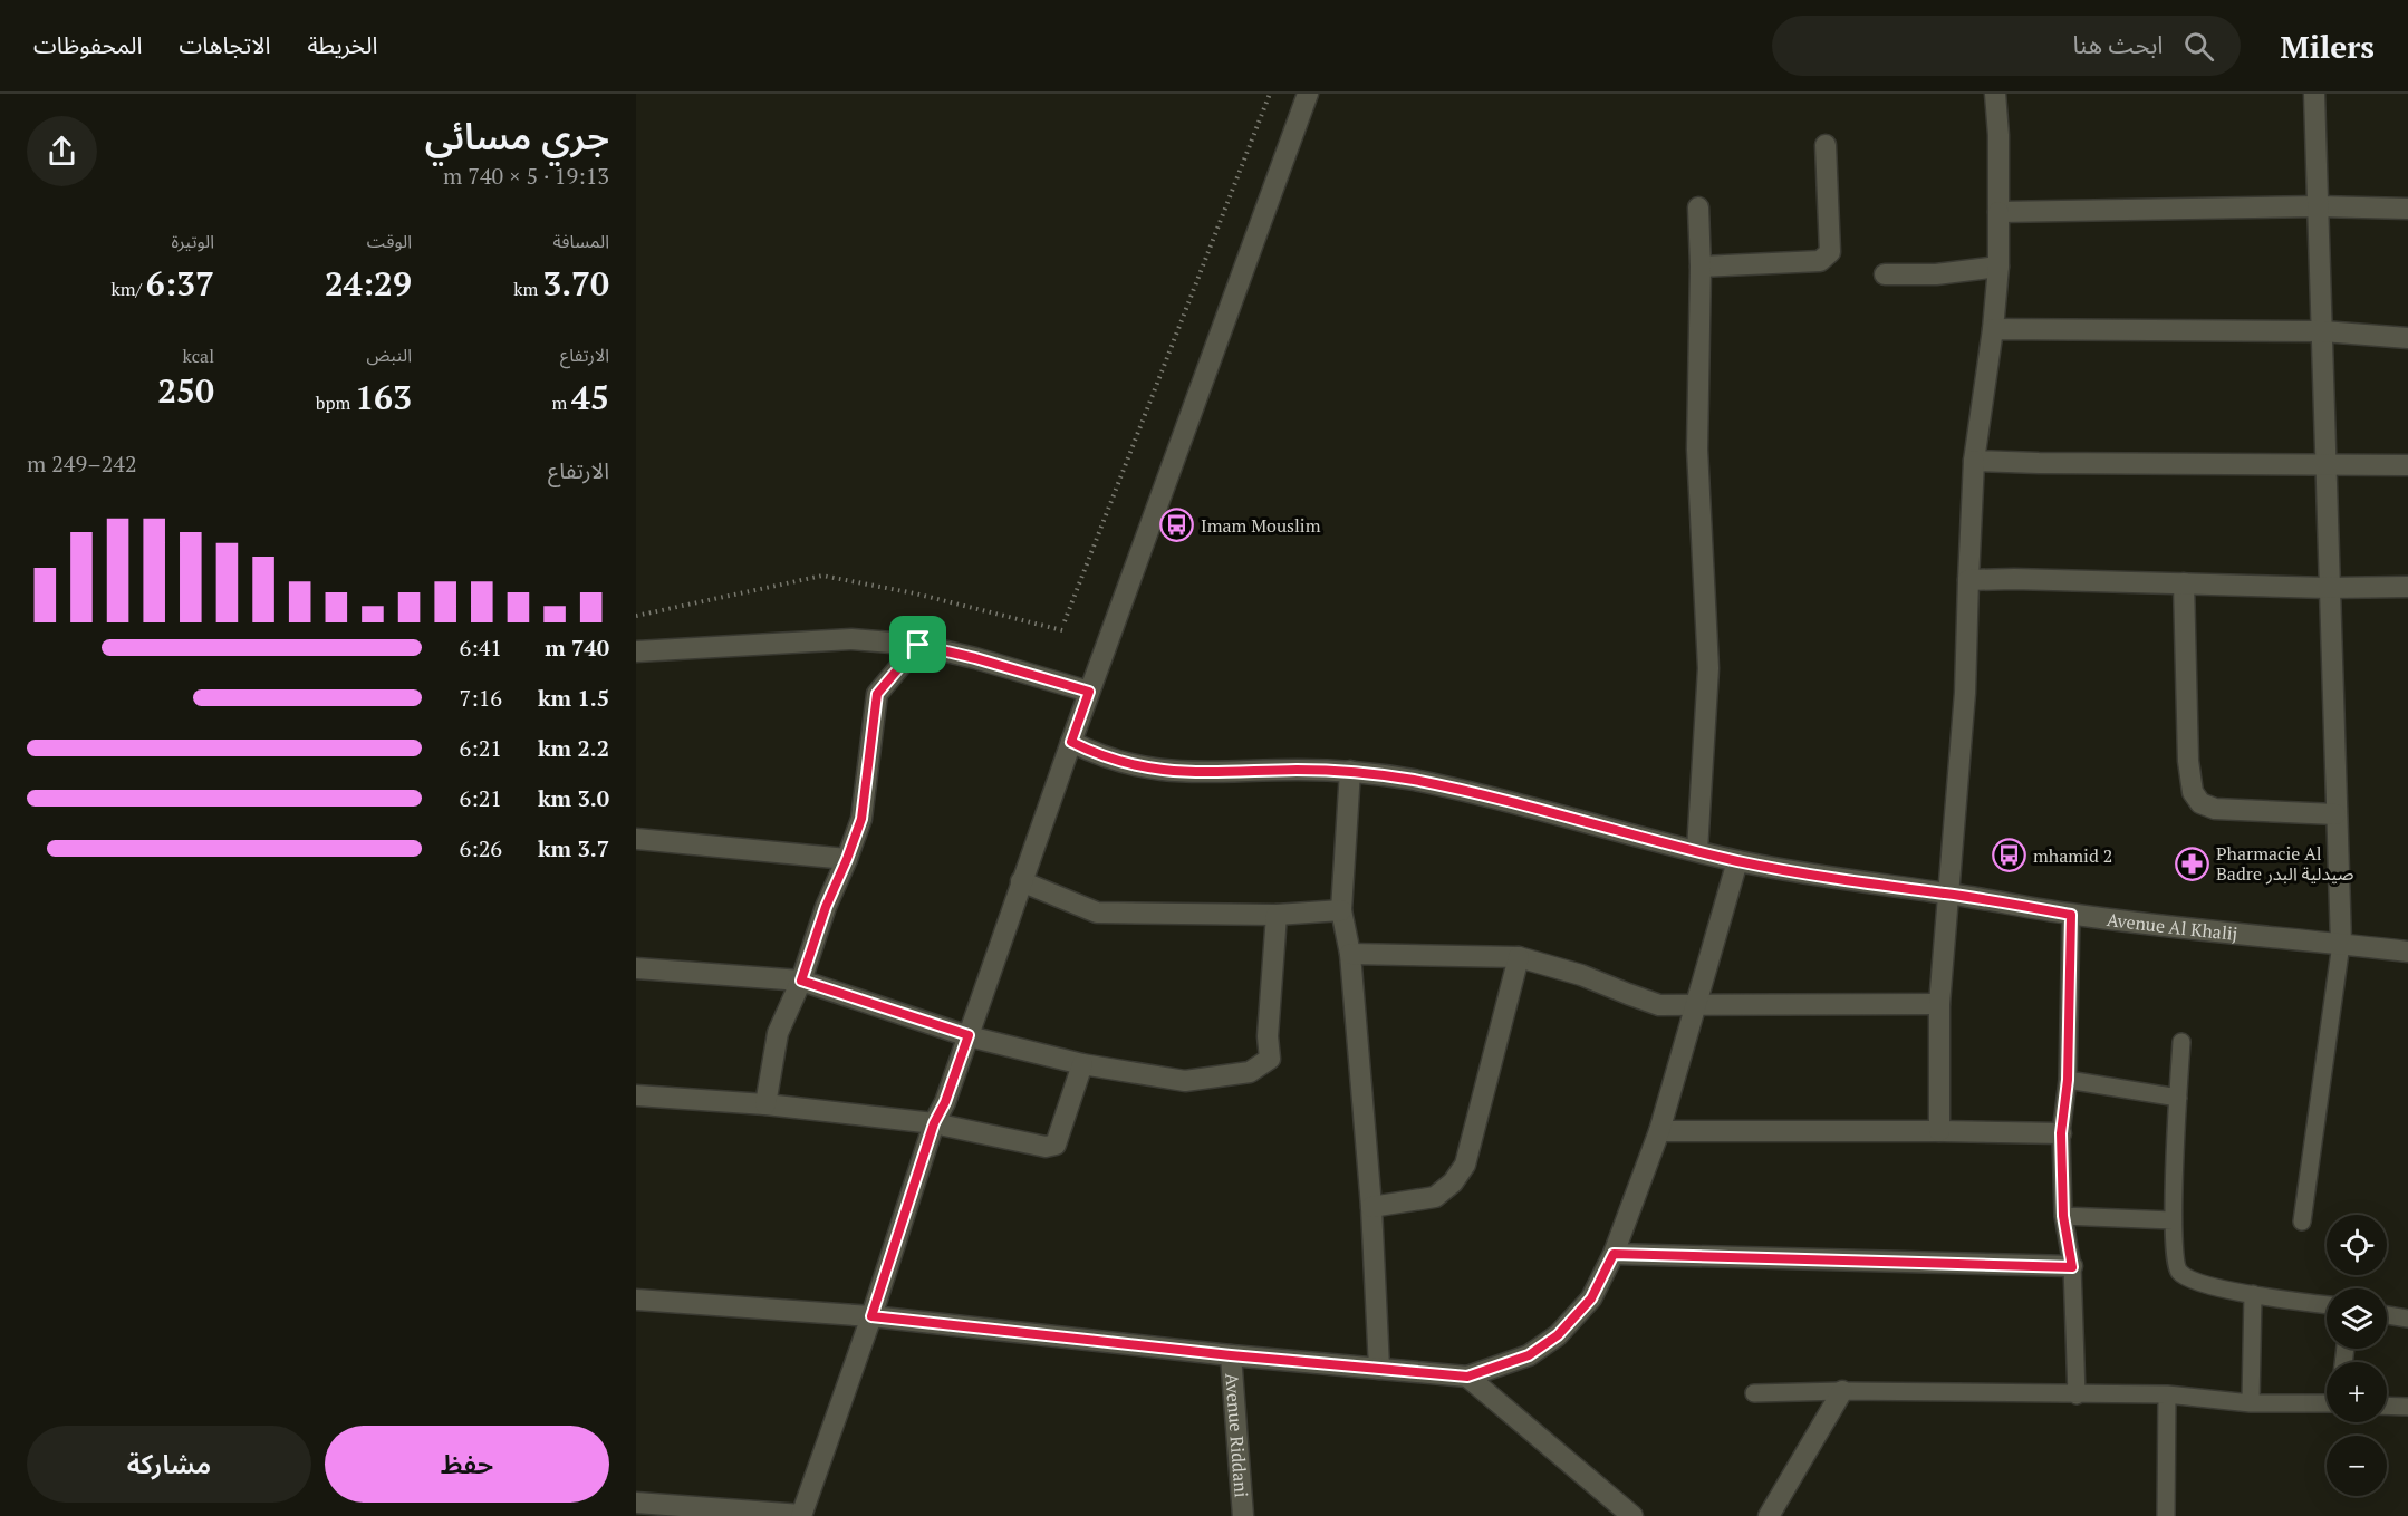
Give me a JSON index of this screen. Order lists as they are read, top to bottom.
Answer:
{
  "streets": {
    "street": ["Avenue Al Khalij", "Avenue Riddani"]
  },
  "places": {
    "bus stop": ["Imam Mouslim", "mhamid 2"],
    "pharmacy": ["Pharmacie Al Badre صيدلية البدر"]
  },
  "page": {
    "header": "Milers",
    "search": "ابحث هنا",
    "nav": ["الخريطة", "الاتجاهات", "المحفوظات"],
    "heading": ["جري مسائي", "19:13 · 5 × 740 m"],
    "stats": [
      ["المسافة", "3.70 km"],
      ["الوقت", "24:29"],
      ["الوتيرة", "6:37 /km"],
      ["الارتفاع", "45 m"],
      ["النبض", "163 bpm"],
      ["kcal", "250"]
    ],
    "chart": ["الارتفاع", "242–249 m"],
    "list": [
      {
        "name": "740 m",
        "note": "6:41"
      },
      {
        "name": "1.5 km",
        "note": "7:16"
      },
      {
        "name": "2.2 km",
        "note": "6:21"
      },
      {
        "name": "3.0 km",
        "note": "6:21"
      },
      {
        "name": "3.7 km",
        "note": "6:26"
      }
    ],
    "map_buttons": ["+", "−"],
    "buttons": ["حفظ", "مشاركة"]
  }
}
